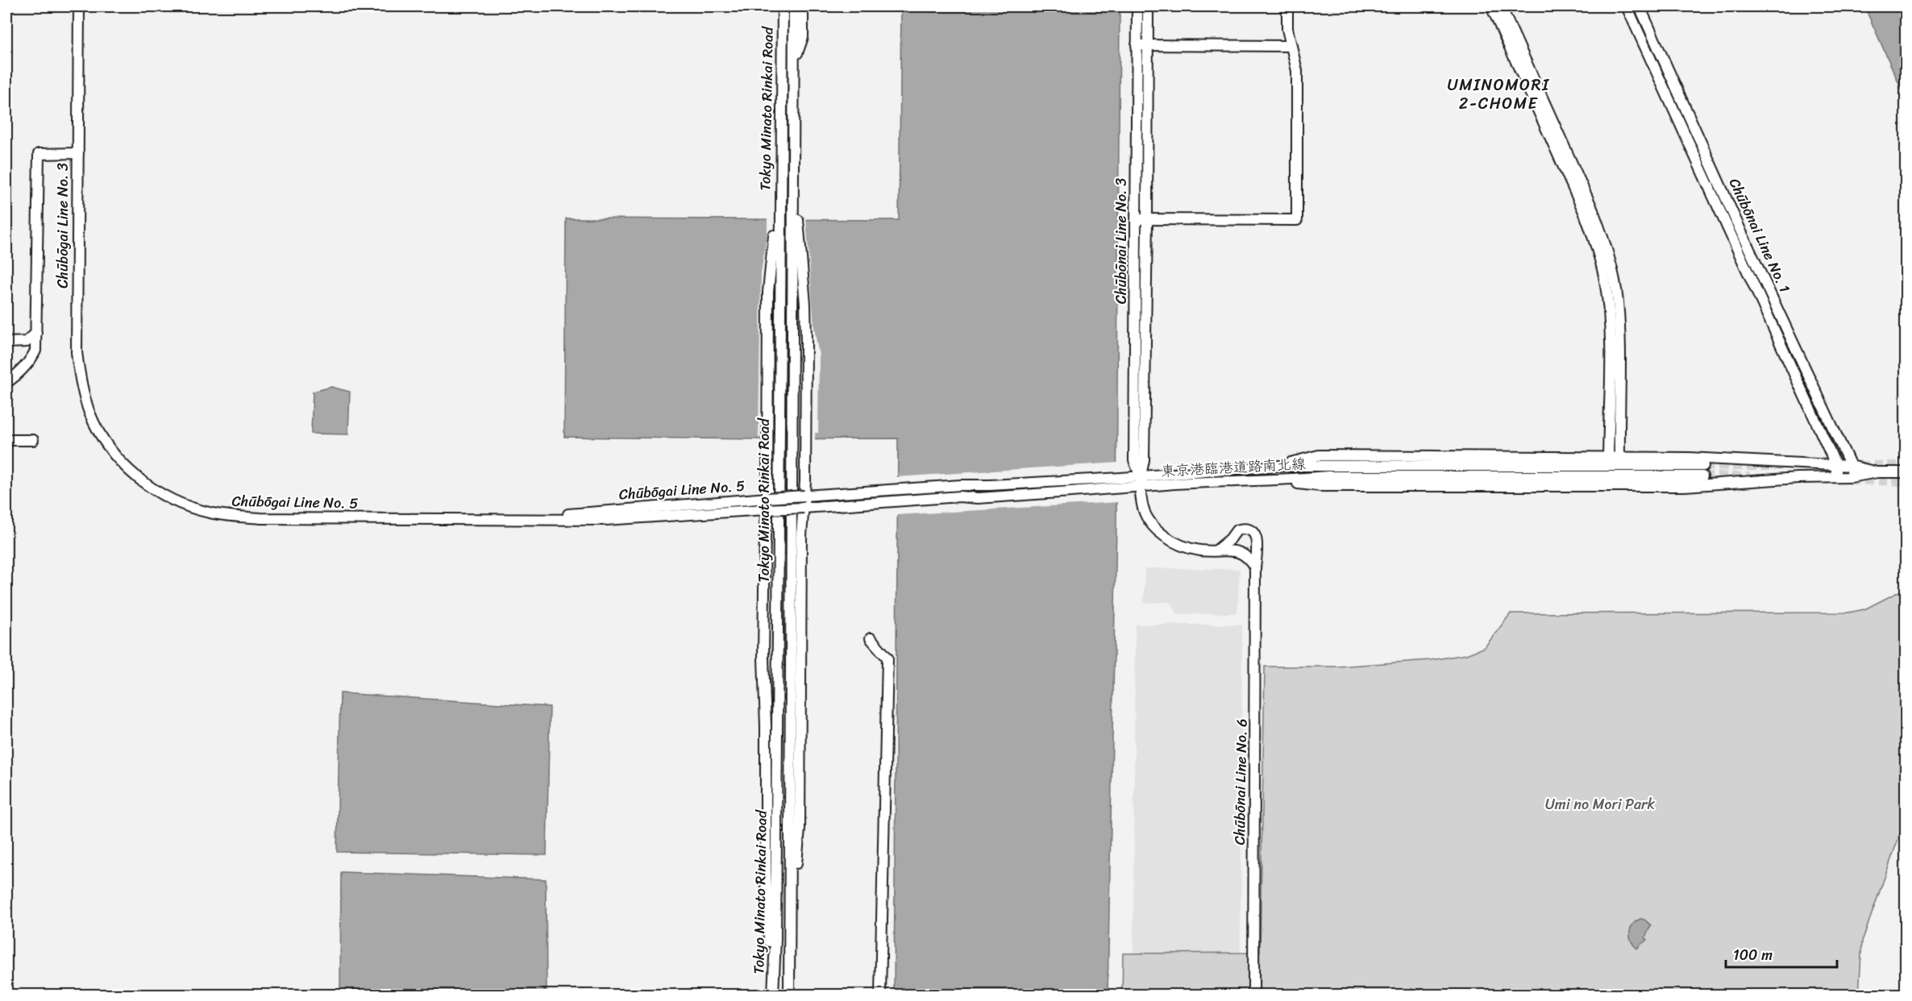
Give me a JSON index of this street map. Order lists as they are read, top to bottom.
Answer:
{
  "streets": {
    "street": [
      "Tokyo Minato Rinkai Road",
      "Chūbōgai Line No. 3",
      "Chūbōnai Line No. 1",
      "Chūbōnai Line No. 3",
      "東京港臨港道路南北線",
      "Chūbōgai Line No. 5",
      "Chūbōnai Line No. 6"
    ]
  },
  "crossings": [
    ["Chūbōgai Line No. 3", "Chūbōgai Line No. 5"],
    ["Chūbōnai Line No. 3", "東京港臨港道路南北線"],
    ["東京港臨港道路南北線", "Chūbōgai Line No. 5"]
  ],
  "districts": ["UMINOMORI 2-CHOME"],
  "parks": ["Umi no Mori Park"],
  "scale_bar": "100 m"
}
